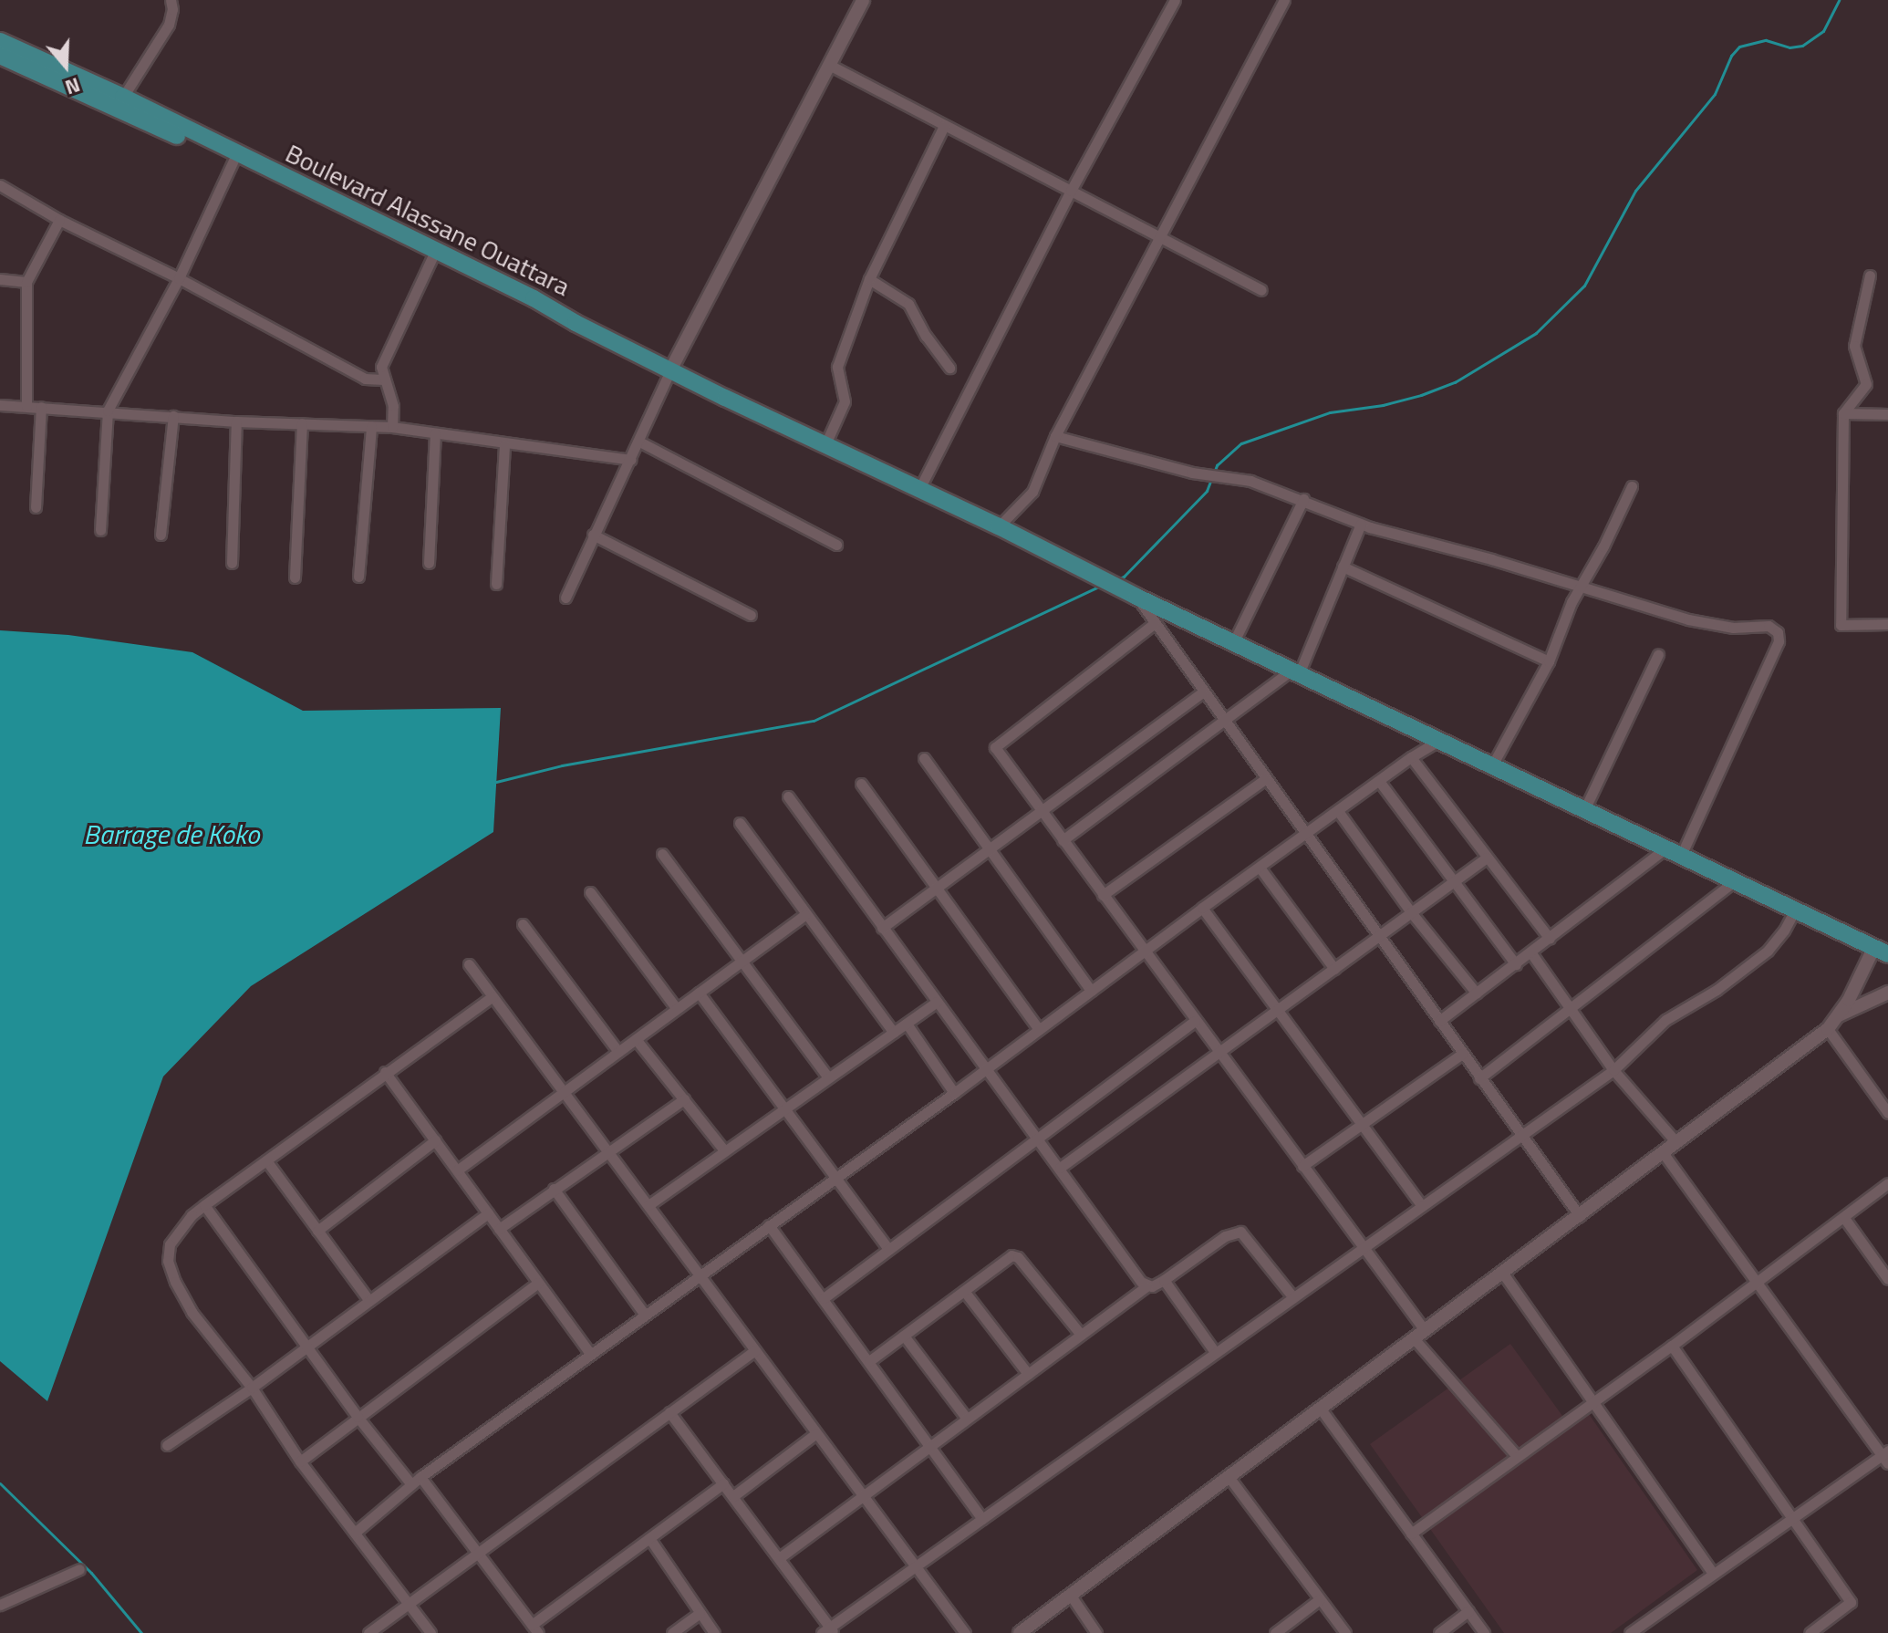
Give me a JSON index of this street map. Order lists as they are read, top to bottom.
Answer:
{
  "streets": {
    "main road": ["Boulevard Alassane Ouattara"]
  },
  "water": ["Barrage de Koko"],
  "north": "bottom"
}
